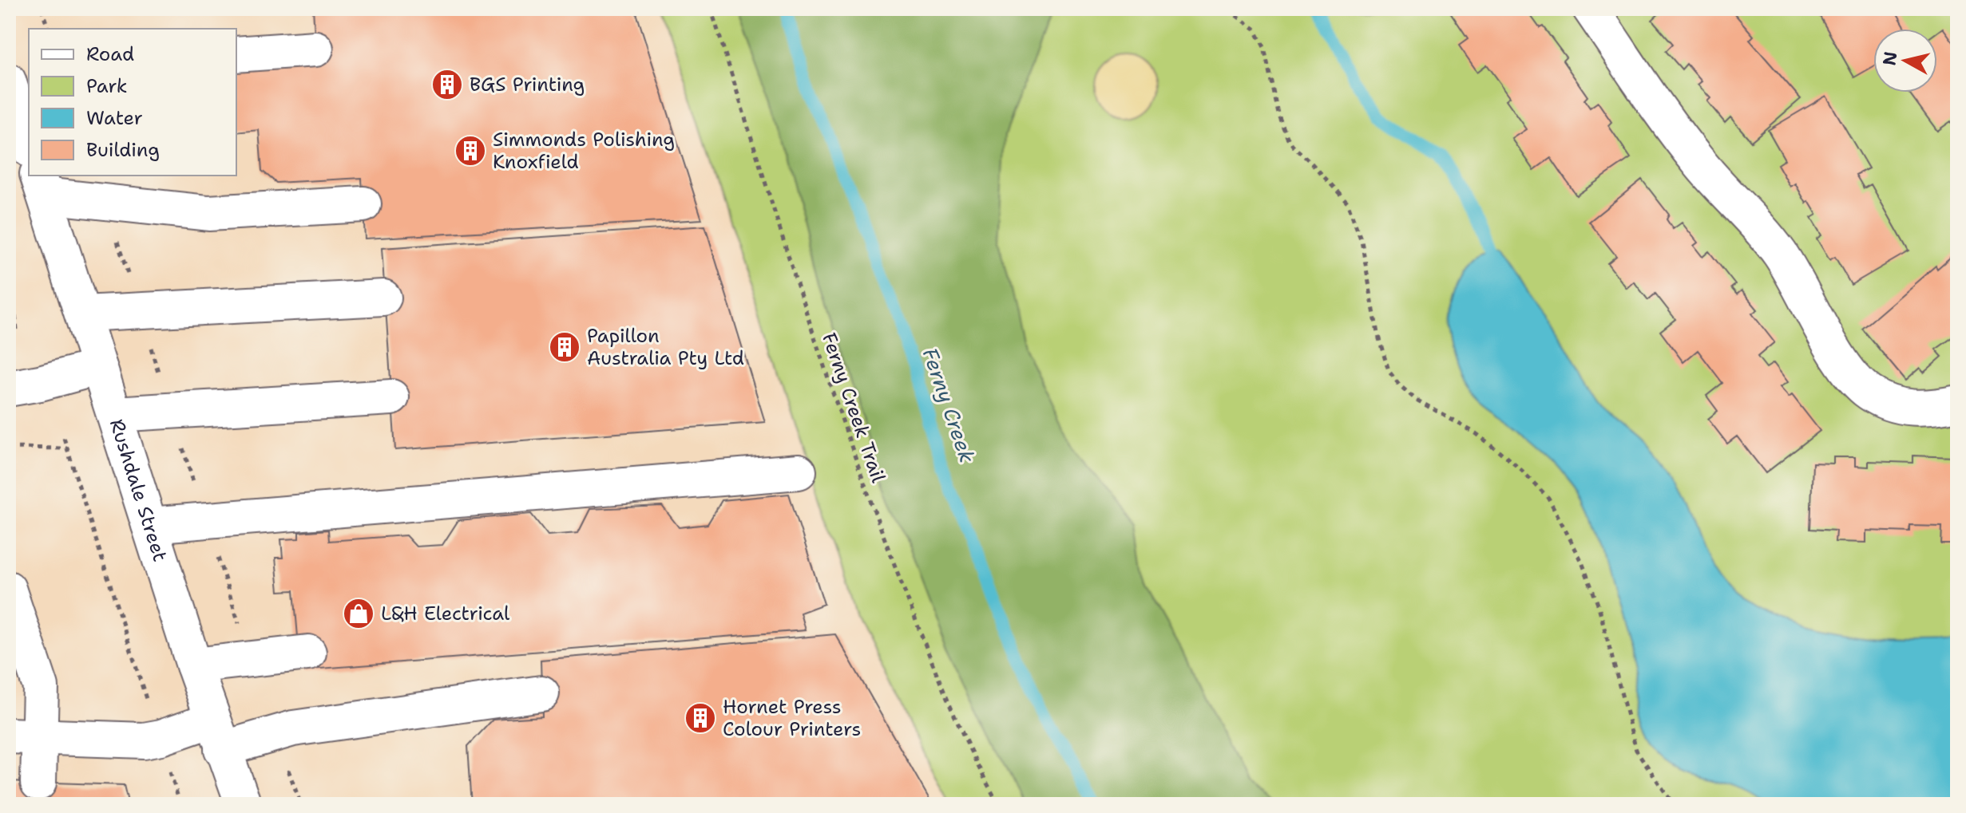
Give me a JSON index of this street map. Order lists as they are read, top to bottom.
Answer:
{
  "streets": {
    "street": ["Rushdale Street"],
    "path": ["Ferny Creek Trail"]
  },
  "water": ["Ferny Creek"],
  "places": {
    "building": [
      "BGS Printing",
      "Simmonds Polishing Knoxfield",
      "Papillon Australia Pty Ltd",
      "Hornet Press Colour Printers"
    ],
    "shop": ["L&H Electrical"]
  },
  "legend": [
    "Road",
    "Park",
    "Water",
    "Building"
  ],
  "north": "left"
}
